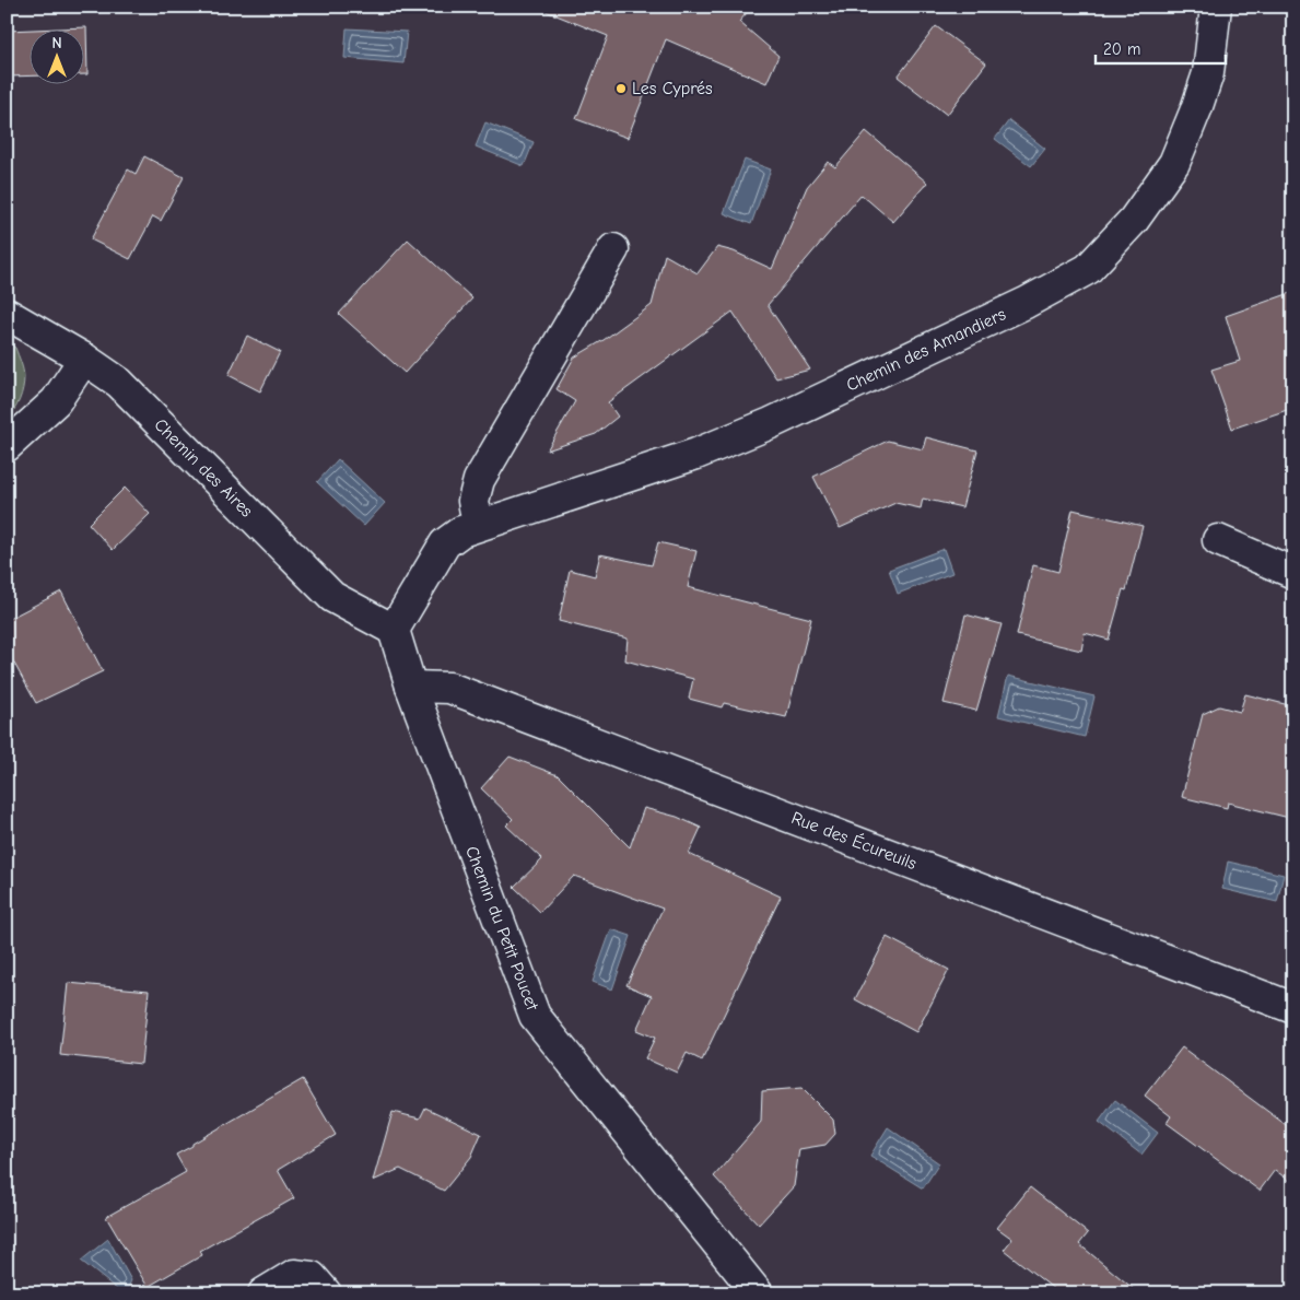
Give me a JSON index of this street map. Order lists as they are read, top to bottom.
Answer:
{
  "streets": {
    "street": [
      "Chemin des Amandiers",
      "Chemin des Aires",
      "Rue des Écureuils",
      "Chemin du Petit Poucet"
    ]
  },
  "crossings": [
    ["Chemin des Amandiers", "Chemin des Aires"],
    ["Chemin des Amandiers", "Chemin du Petit Poucet"],
    ["Chemin des Aires", "Chemin du Petit Poucet"],
    ["Rue des Écureuils", "Chemin du Petit Poucet"]
  ],
  "places": ["Les Cyprés"],
  "scale_bar": "20 m",
  "north": "top"
}
